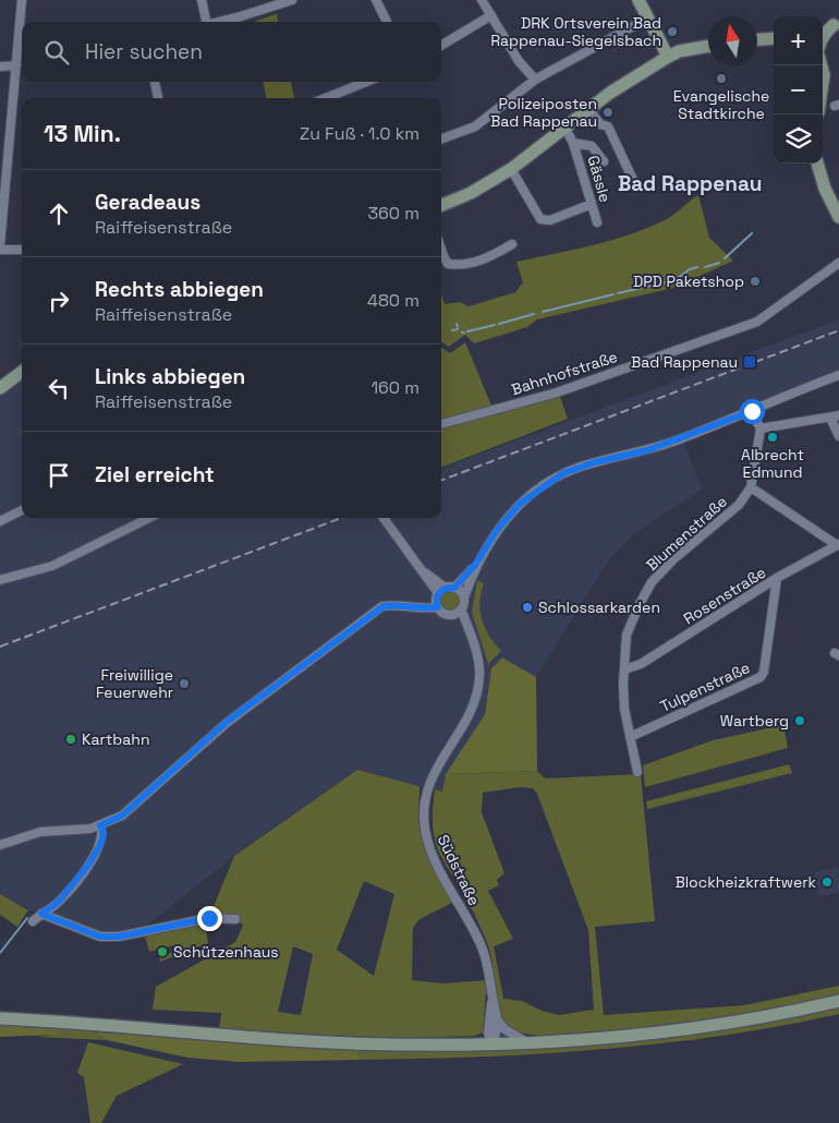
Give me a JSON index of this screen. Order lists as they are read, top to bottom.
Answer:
{
  "streets": {
    "street": [
      "Gässle",
      "Bahnhofstraße",
      "Blumenstraße",
      "Rosenstraße",
      "Tulpenstraße",
      "Südstraße"
    ]
  },
  "crossings": [
    ["Blumenstraße", "Rosenstraße"],
    ["Blumenstraße", "Tulpenstraße"],
    ["Rosenstraße", "Tulpenstraße"]
  ],
  "districts": ["Bad Rappenau"],
  "places": {
    "other": [
      "DRK Ortsverein Bad Rappenau-Siegelsbach",
      "Evangelische Stadtkirche",
      "Polizeiposten Bad Rappenau",
      "DPD Paketshop",
      "Albrecht Edmund",
      "Schlossarkarden",
      "Freiwillige Feuerwehr",
      "Wartberg",
      "Kartbahn",
      "Blockheizkraftwerk",
      "Schützenhaus"
    ],
    "transit": ["Bad Rappenau"]
  },
  "north": "top",
  "page": {
    "map_buttons": ["+", "−"],
    "search": "Hier suchen",
    "heading": ["13 Min.", "Zu Fuß · 1.0 km"],
    "list": [
      ["Geradeaus", "Raiffeisenstraße", "360 m"],
      ["Rechts abbiegen", "Raiffeisenstraße", "480 m"],
      ["Links abbiegen", "Raiffeisenstraße", "160 m"],
      "Ziel erreicht"
    ]
  }
}
